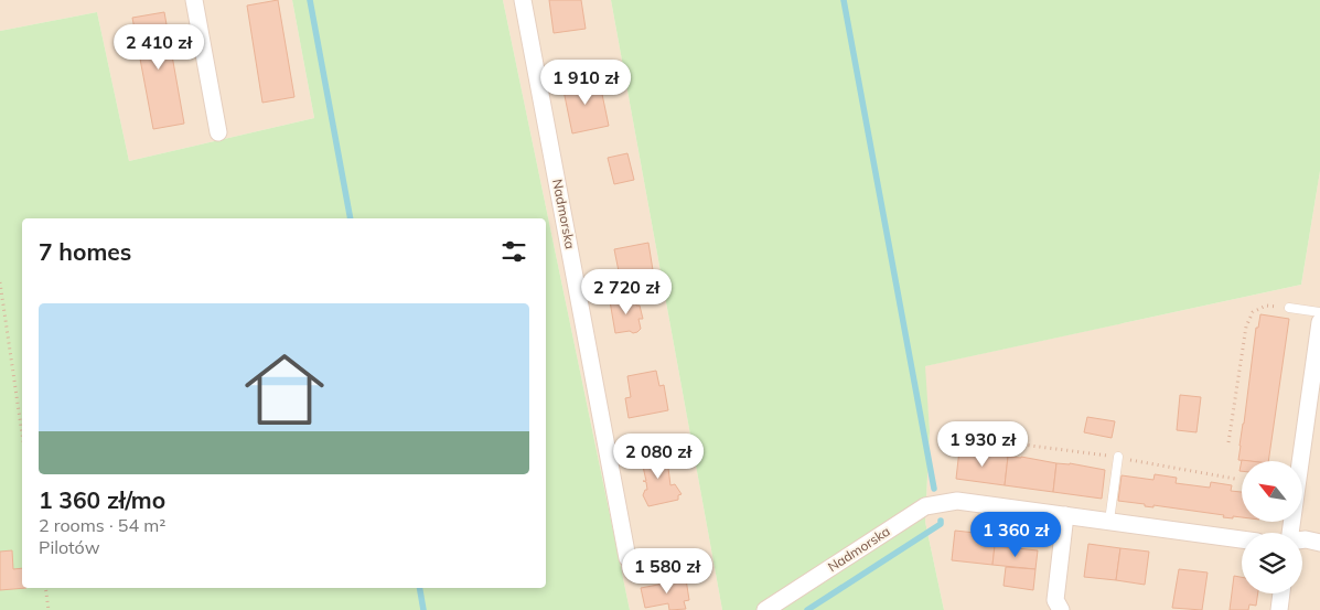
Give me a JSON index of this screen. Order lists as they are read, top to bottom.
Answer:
{
  "streets": {
    "street": ["Nadmorska"]
  },
  "north": "top left",
  "page": {
    "price": [
      "2 410 zł",
      "1 910 zł",
      "2 720 zł",
      "1 930 zł",
      "2 080 zł",
      "1 360 zł",
      "1 580 zł"
    ],
    "heading": "7 homes",
    "list": [
      {
        "name": "1 360 zł/mo",
        "note": "2 rooms · 54 m² · Pilotów"
      }
    ]
  }
}
